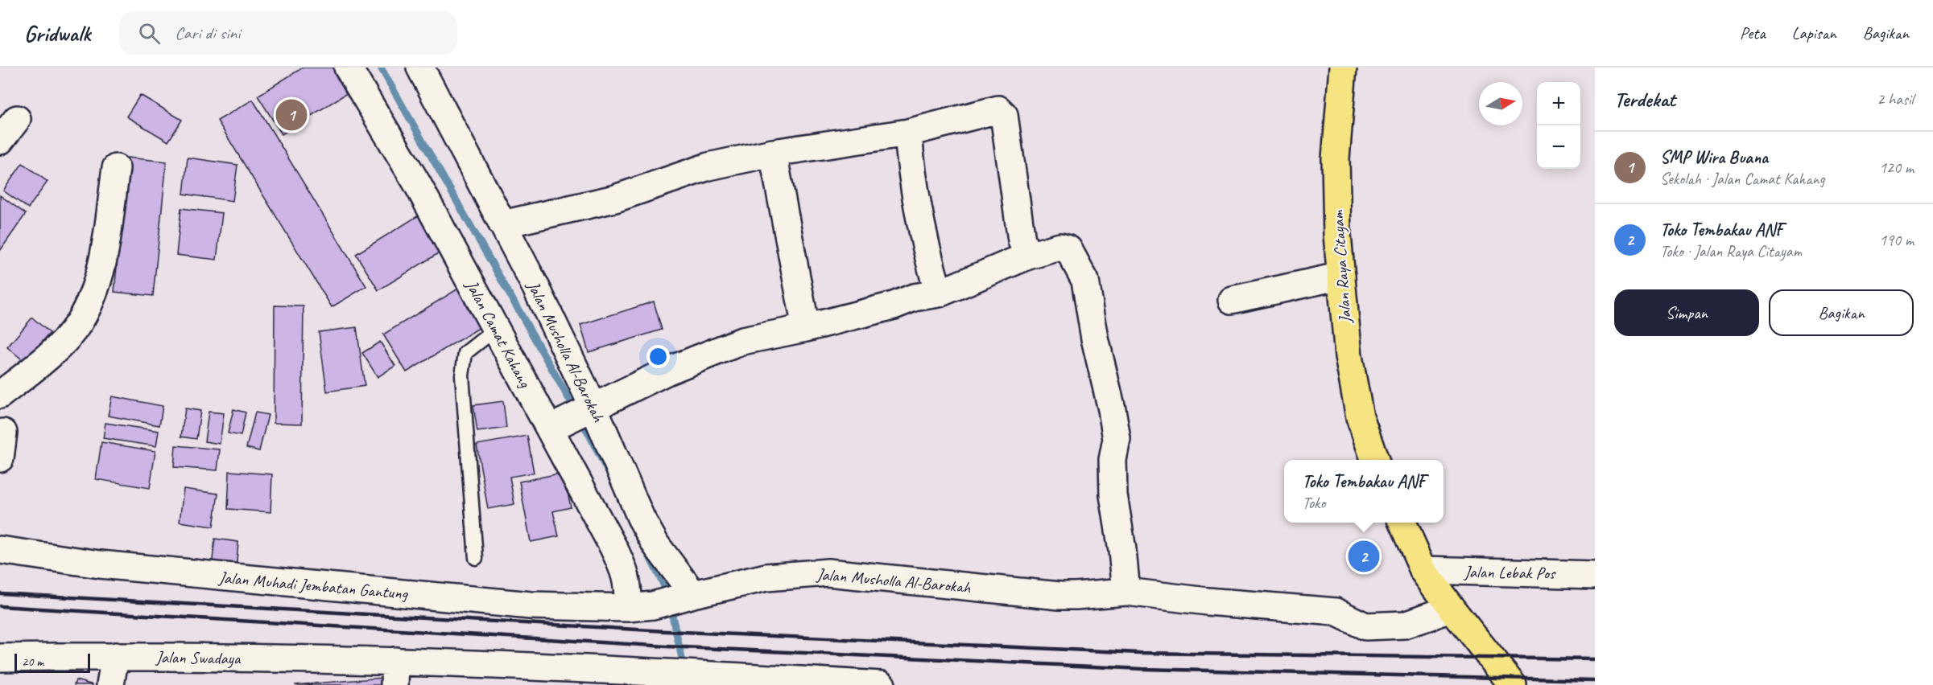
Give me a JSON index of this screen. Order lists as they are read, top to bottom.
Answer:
{
  "streets": {
    "main road": ["Jalan Raya Citayam"],
    "street": [
      "Jalan Camat Kahang",
      "Jalan Musholla Al-Barokah",
      "Jalan Lebak Pos",
      "Jalan Muhadi Jembatan Gantung",
      "Jalan Swadaya"
    ]
  },
  "crossings": [
    ["Jalan Camat Kahang", "Jalan Muhadi Jembatan Gantung"],
    ["Jalan Musholla Al-Barokah", "Jalan Muhadi Jembatan Gantung"]
  ],
  "scale_bar": "20 m",
  "north": "right",
  "page": {
    "header": "Gridwalk",
    "search": "Cari di sini",
    "nav": ["Peta", "Lapisan", "Bagikan"],
    "heading": ["Terdekat", "2 hasil"],
    "map_buttons": ["+", "−"],
    "pins": ["1", "2"],
    "list": [
      {
        "mark": "1",
        "name": "SMP Wira Buana",
        "note": "Sekolah · Jalan Camat Kahang",
        "value": "120 m"
      },
      {
        "mark": "2",
        "name": "Toko Tembakau ANF",
        "note": "Toko · Jalan Raya Citayam",
        "value": "190 m"
      }
    ],
    "buttons": ["Simpan", "Bagikan"],
    "popup": ["Toko Tembakau ANF", "Toko"],
    "scale": "20 m"
  }
}
